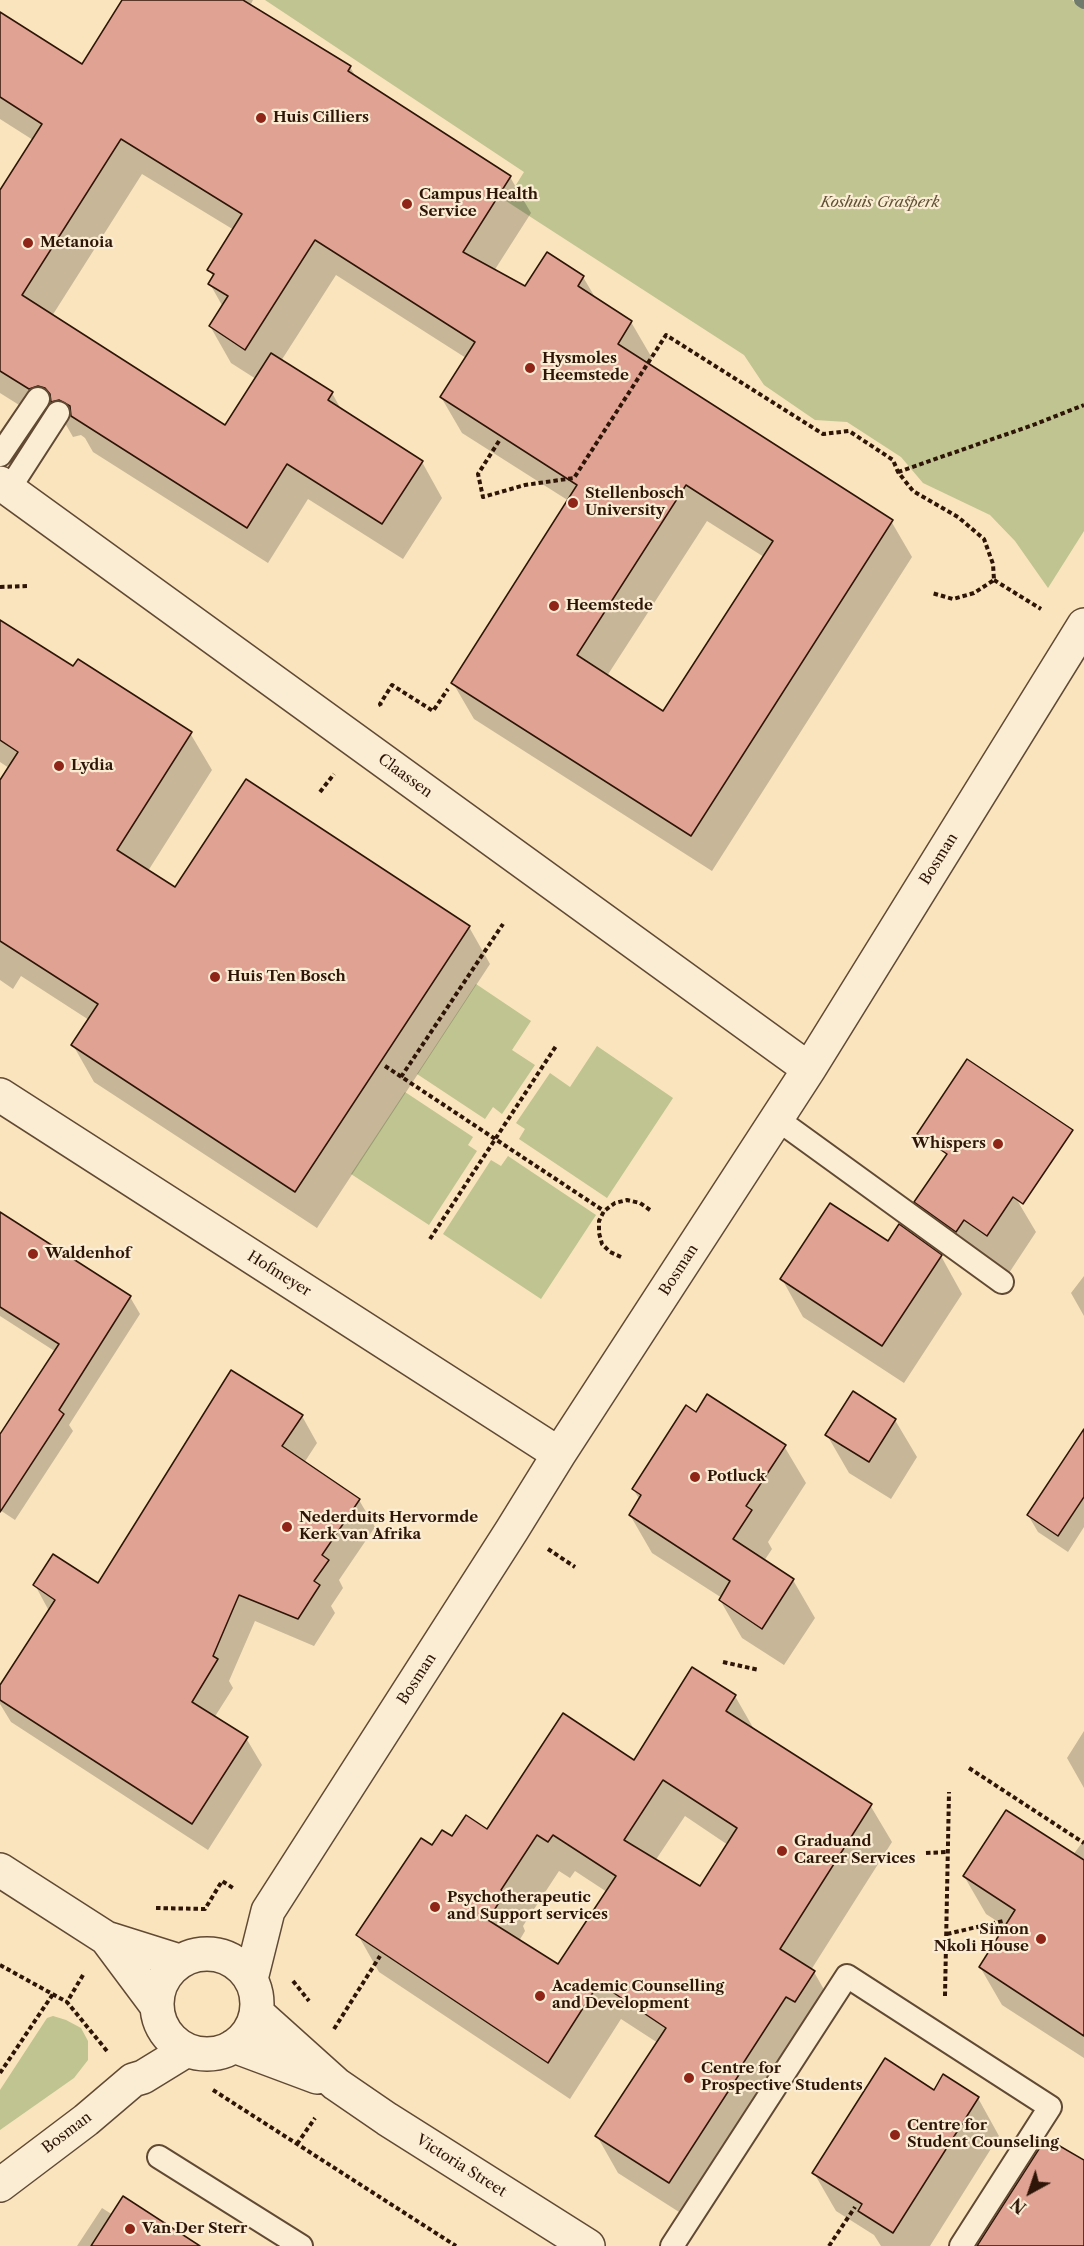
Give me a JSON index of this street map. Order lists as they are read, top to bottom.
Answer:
{
  "streets": {
    "street": [
      "Claassen",
      "Bosman",
      "Hofmeyer",
      "Victoria Street"
    ]
  },
  "crossings": [
    ["Claassen", "Bosman"],
    ["Bosman", "Hofmeyer"],
    ["Bosman", "Victoria Street"]
  ],
  "parks": ["Koshuis Grasperk"],
  "places": [
    "Huis Cilliers",
    "Campus Health Service",
    "Metanoia",
    "Hysmoles Heemstede",
    "Stellenbosch University",
    "Heemstede",
    "Lydia",
    "Huis Ten Bosch",
    "Whispers",
    "Waldenhof",
    "Potluck",
    "Nederduits Hervormde Kerk van Afrika",
    "Graduand Career Services",
    "Psychotherapeutic and Support services",
    "Simon Nkoli House",
    "Academic Counselling and Development",
    "Centre for Prospective Students",
    "Centre for Student Counseling",
    "Van Der Sterr"
  ],
  "north": "bottom left"
}
